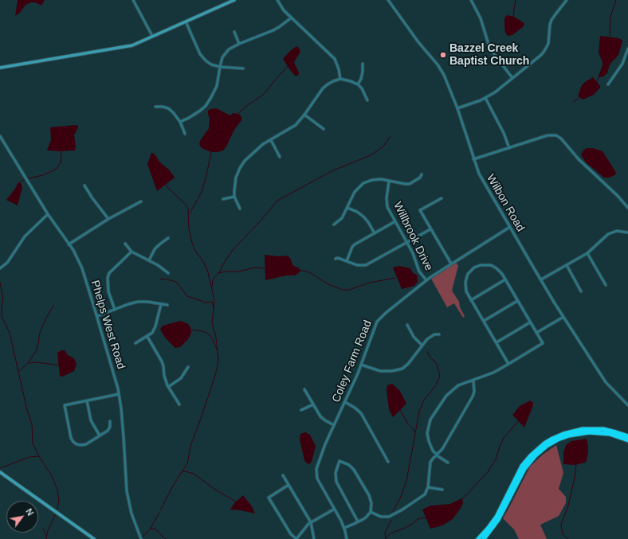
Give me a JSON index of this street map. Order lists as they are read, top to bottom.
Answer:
{
  "streets": {
    "street": [
      "Wilbon Road",
      "Willbrook Drive",
      "Phelps West Road",
      "Coley Farm Road"
    ]
  },
  "crossings": [
    ["Wilbon Road", "Coley Farm Road"],
    ["Willbrook Drive", "Coley Farm Road"]
  ],
  "places": ["Bazzel Creek Baptist Church"],
  "north": "top right"
}
